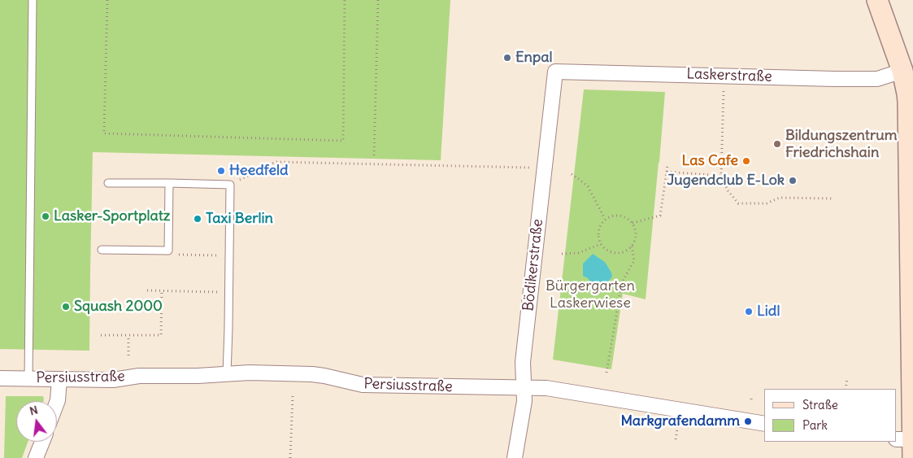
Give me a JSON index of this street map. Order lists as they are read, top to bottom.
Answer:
{
  "streets": {
    "street": ["Laskerstraße", "Bödikerstraße", "Persiusstraße"]
  },
  "crossings": [
    ["Laskerstraße", "Bödikerstraße"],
    ["Bödikerstraße", "Persiusstraße"]
  ],
  "parks": ["Bürgergarten Laskerwiese"],
  "places": [
    "Enpal",
    "Bildungszentrum Friedrichshain",
    "Las Cafe",
    "Heedfeld",
    "Jugendclub E-Lok",
    "Lasker-Sportplatz",
    "Taxi Berlin",
    "Squash 2000",
    "Lidl",
    "Markgrafendamm"
  ],
  "legend": ["Straße", "Park"],
  "north": "top"
}
